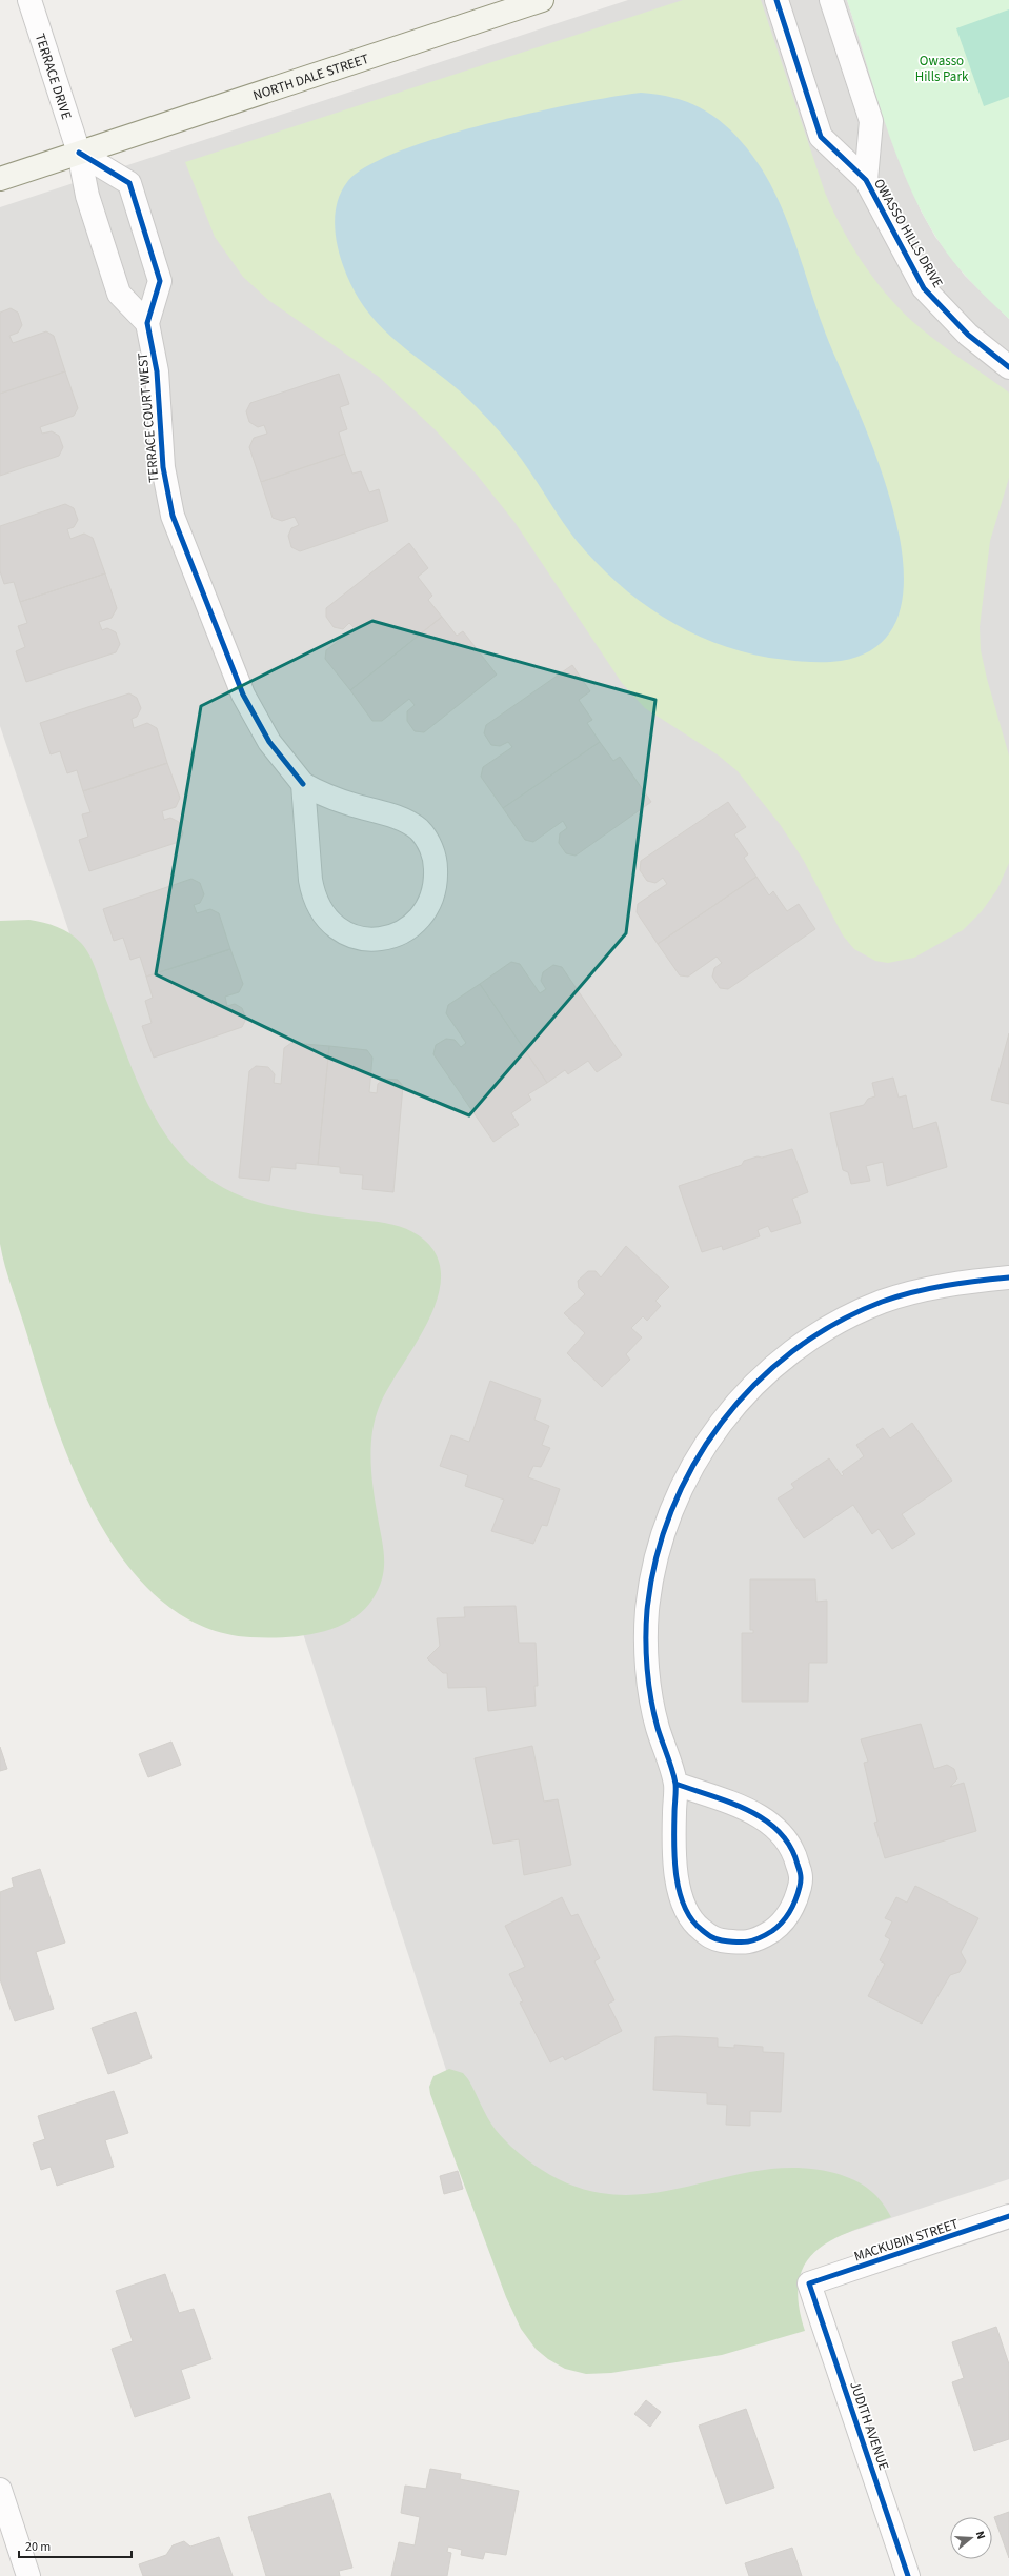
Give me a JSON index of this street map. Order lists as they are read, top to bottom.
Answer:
{
  "streets": {
    "street": [
      "TERRACE DRIVE",
      "NORTH DALE STREET",
      "OWASSO HILLS DRIVE",
      "TERRACE COURT WEST",
      "MACKUBIN STREET",
      "JUDITH AVENUE"
    ]
  },
  "crossings": [
    ["TERRACE DRIVE", "NORTH DALE STREET"],
    ["TERRACE DRIVE", "TERRACE COURT WEST"],
    ["NORTH DALE STREET", "TERRACE COURT WEST"],
    ["MACKUBIN STREET", "JUDITH AVENUE"]
  ],
  "parks": ["Owasso Hills Park"],
  "scale_bar": "20 m",
  "north": "right"
}
